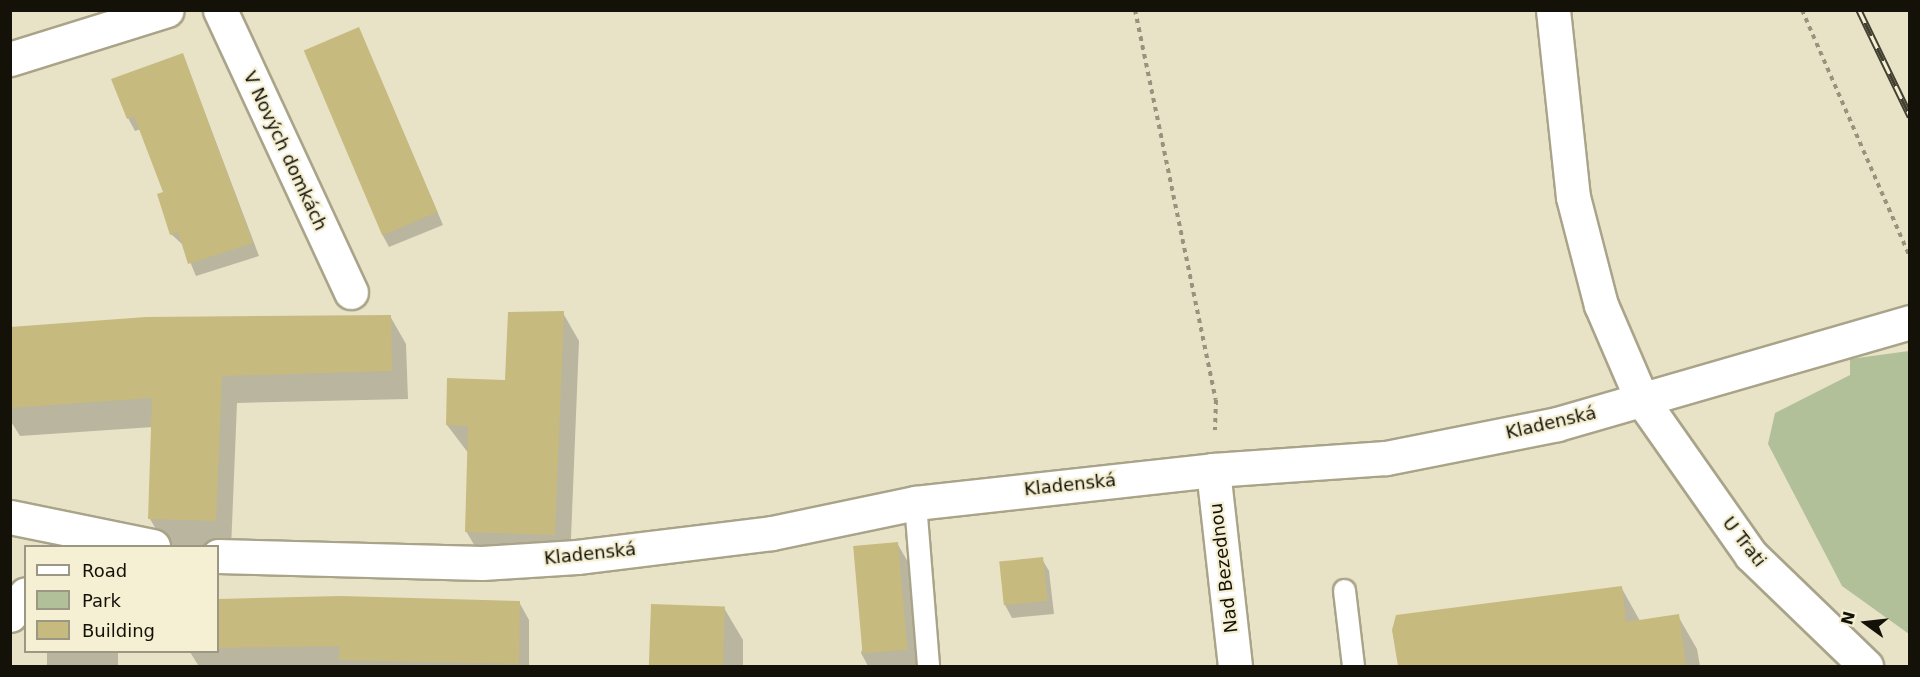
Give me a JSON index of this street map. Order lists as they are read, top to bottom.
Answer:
{
  "streets": {
    "street": [
      "V Nových domkách",
      "Kladenská",
      "U Trati",
      "Nad Bezednou"
    ]
  },
  "crossings": [
    ["Kladenská", "U Trati"],
    ["Kladenská", "Nad Bezednou"]
  ],
  "legend": ["Road", "Park", "Building"],
  "north": "left"
}
